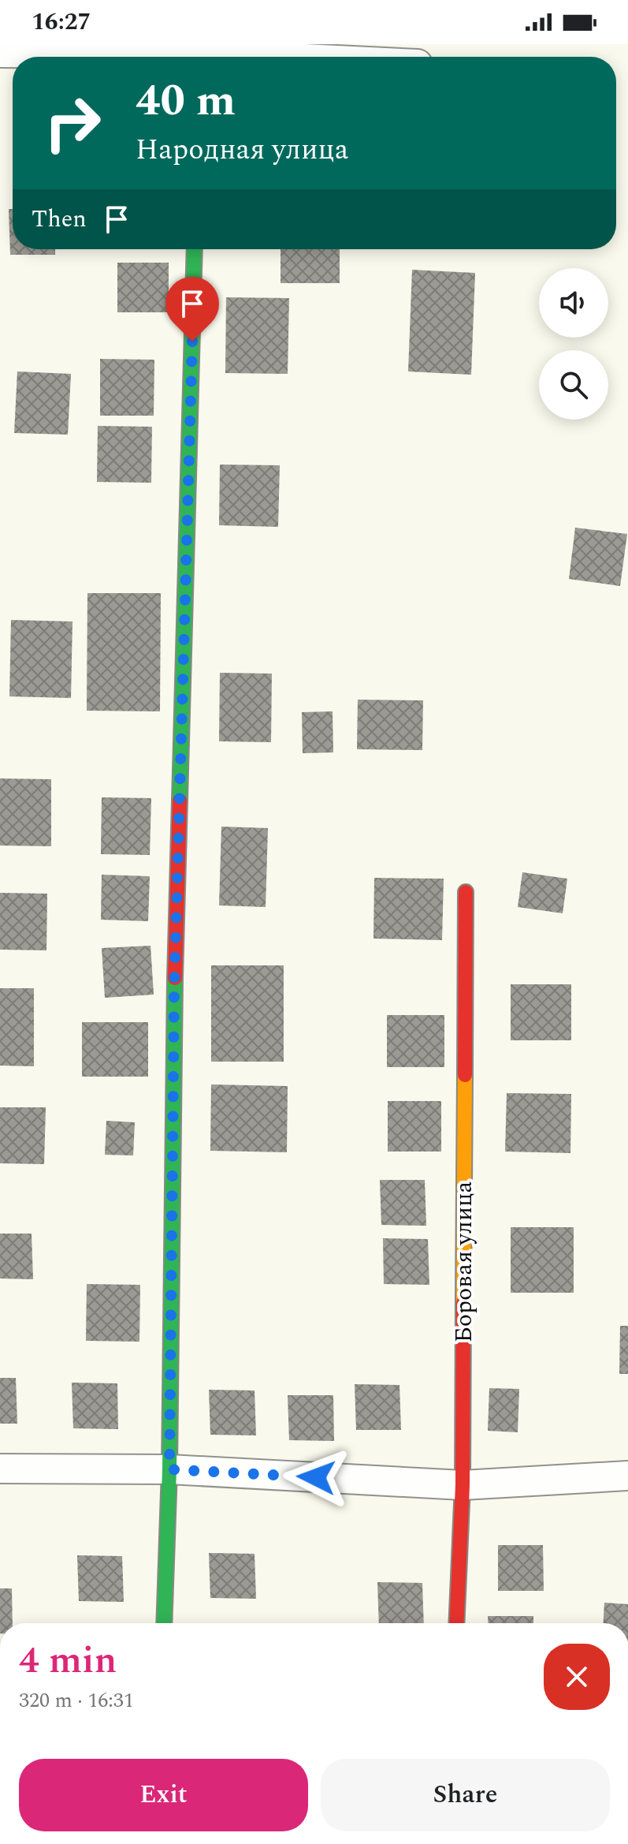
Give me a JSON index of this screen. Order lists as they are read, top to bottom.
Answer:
{
  "streets": {
    "street": ["Боровая улица"]
  },
  "page": {
    "status": "16:27",
    "turn": ["40 m", "Народная улица"],
    "then": "Then",
    "heading": ["4 min", "320 m · 16:31"],
    "buttons": ["Exit", "Share"]
  }
}
